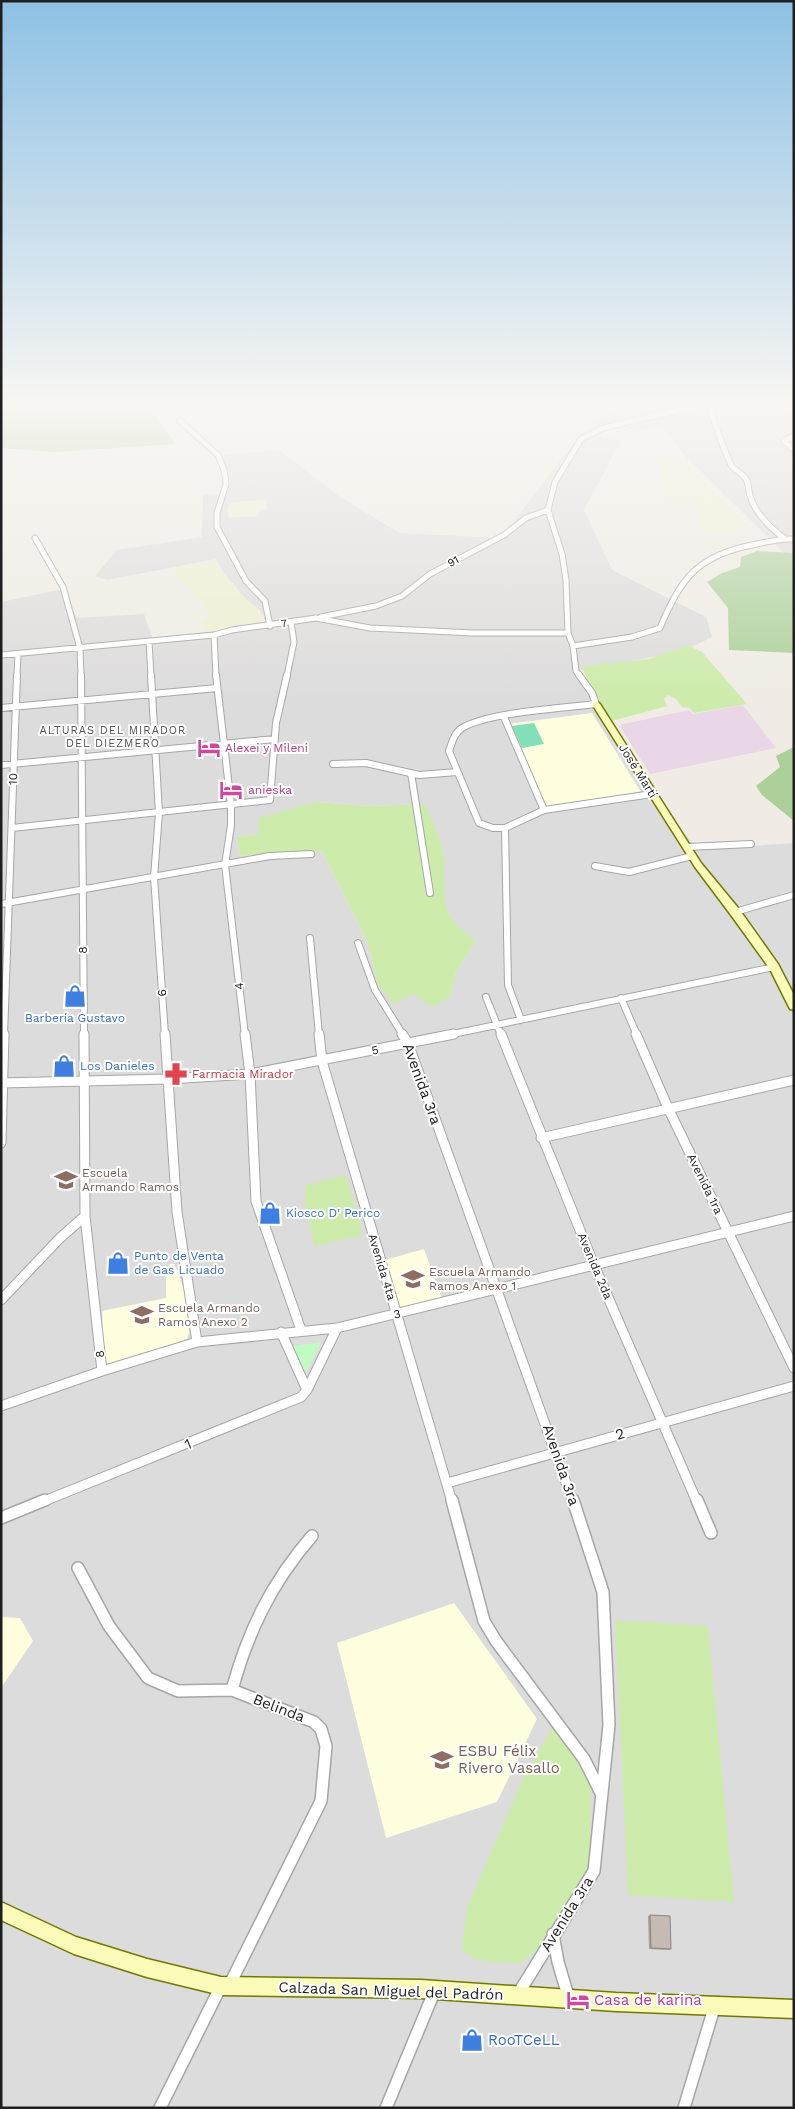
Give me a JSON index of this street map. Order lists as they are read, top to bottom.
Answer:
{
  "streets": {
    "street": [
      "91",
      "7",
      "José Martí",
      "10",
      "8",
      "4",
      "6",
      "5",
      "Avenida 3ra",
      "Avenida 1ra",
      "Avenida 2da",
      "Avenida 4ta",
      "3",
      "2",
      "1",
      "Belinda",
      "Calzada San Miguel del Padrón"
    ]
  },
  "crossings": [
    ["91", "7"],
    ["91", "José Martí"],
    ["7", "José Martí"],
    ["7", "10"],
    ["7", "8"],
    ["7", "4"],
    ["7", "6"],
    ["José Martí", "5"],
    ["10", "5"],
    ["8", "5"],
    ["8", "3"],
    ["4", "5"],
    ["4", "3"],
    ["6", "5"],
    ["6", "3"],
    ["5", "Avenida 3ra"],
    ["5", "Avenida 1ra"],
    ["5", "Avenida 2da"],
    ["5", "Avenida 4ta"],
    ["Avenida 3ra", "Avenida 4ta"],
    ["Avenida 3ra", "3"],
    ["Avenida 3ra", "2"],
    ["Avenida 3ra", "Calzada San Miguel del Padrón"],
    ["Avenida 1ra", "3"],
    ["Avenida 2da", "3"],
    ["Avenida 2da", "2"],
    ["Avenida 4ta", "3"],
    ["Avenida 4ta", "2"],
    ["Belinda", "Calzada San Miguel del Padrón"]
  ],
  "districts": ["ALTURAS DEL MIRADOR DEL DIEZMERO"],
  "places": {
    "hotel": ["Alexei y Mileni", "anieska", "Casa de karina"],
    "shop": [
      "Barbería Gustavo",
      "Los Danieles",
      "Kiosco D' Perico",
      "Punto de Venta de Gas Licuado",
      "RooTCeLL"
    ],
    "pharmacy": ["Farmacia Mirador"],
    "school or university": [
      "Escuela Armando Ramos",
      "Escuela Armando Ramos Anexo 1",
      "Escuela Armando Ramos Anexo 2",
      "ESBU Félix Rivero Vasallo"
    ]
  }
}
